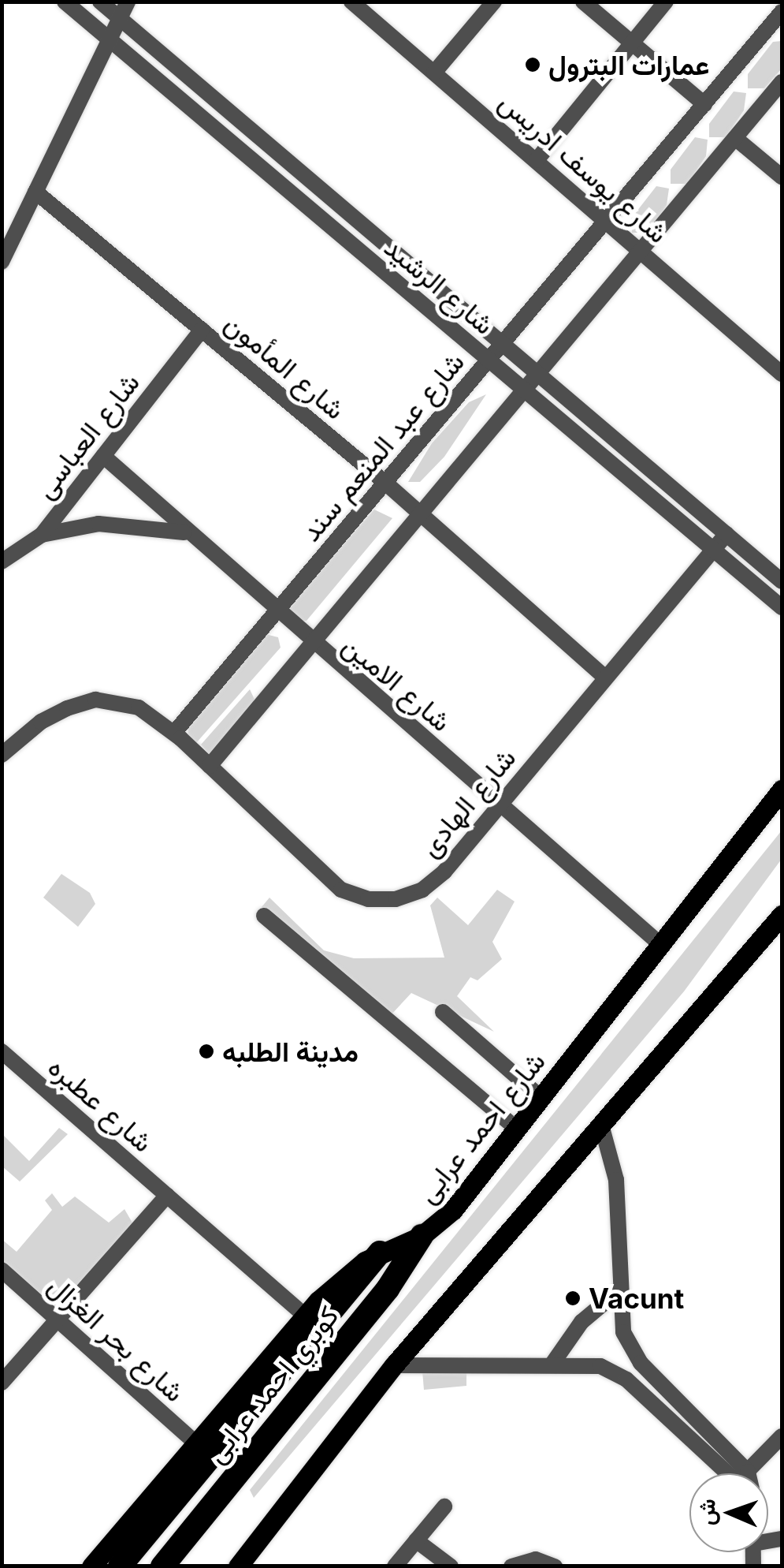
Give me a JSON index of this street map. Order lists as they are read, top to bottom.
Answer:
{
  "streets": {
    "highway": ["كوبري احمد عرابى"],
    "main road": ["شارع احمد عرابى"],
    "street": [
      "شارع يوسف ادريس",
      "شارع الرشيد",
      "شارع المأمون",
      "شارع العباسى",
      "شارع عبد المنعم سند",
      "شارع الامين",
      "شارع الهادى",
      "شارع عطبره",
      "شارع بحر الغزال"
    ]
  },
  "crossings": [
    ["شارع يوسف ادريس", "شارع عبد المنعم سند"],
    ["شارع الرشيد", "شارع عبد المنعم سند"],
    ["شارع الرشيد", "شارع الهادى"],
    ["شارع المأمون", "شارع العباسى"],
    ["شارع المأمون", "شارع عبد المنعم سند"],
    ["شارع المأمون", "شارع الهادى"],
    ["شارع العباسى", "شارع الامين"],
    ["شارع عبد المنعم سند", "شارع الامين"],
    ["شارع عبد المنعم سند", "شارع الهادى"],
    ["شارع الامين", "شارع الهادى"],
    ["شارع الامين", "شارع احمد عرابى"],
    ["شارع عطبره", "شارع احمد عرابى"],
    ["شارع احمد عرابى", "شارع بحر الغزال"],
    ["شارع احمد عرابى", "كوبري احمد عرابى"]
  ],
  "places": ["عمارات البترول", "مدينة الطلبه", "Vacunt"],
  "north": "left"
}
